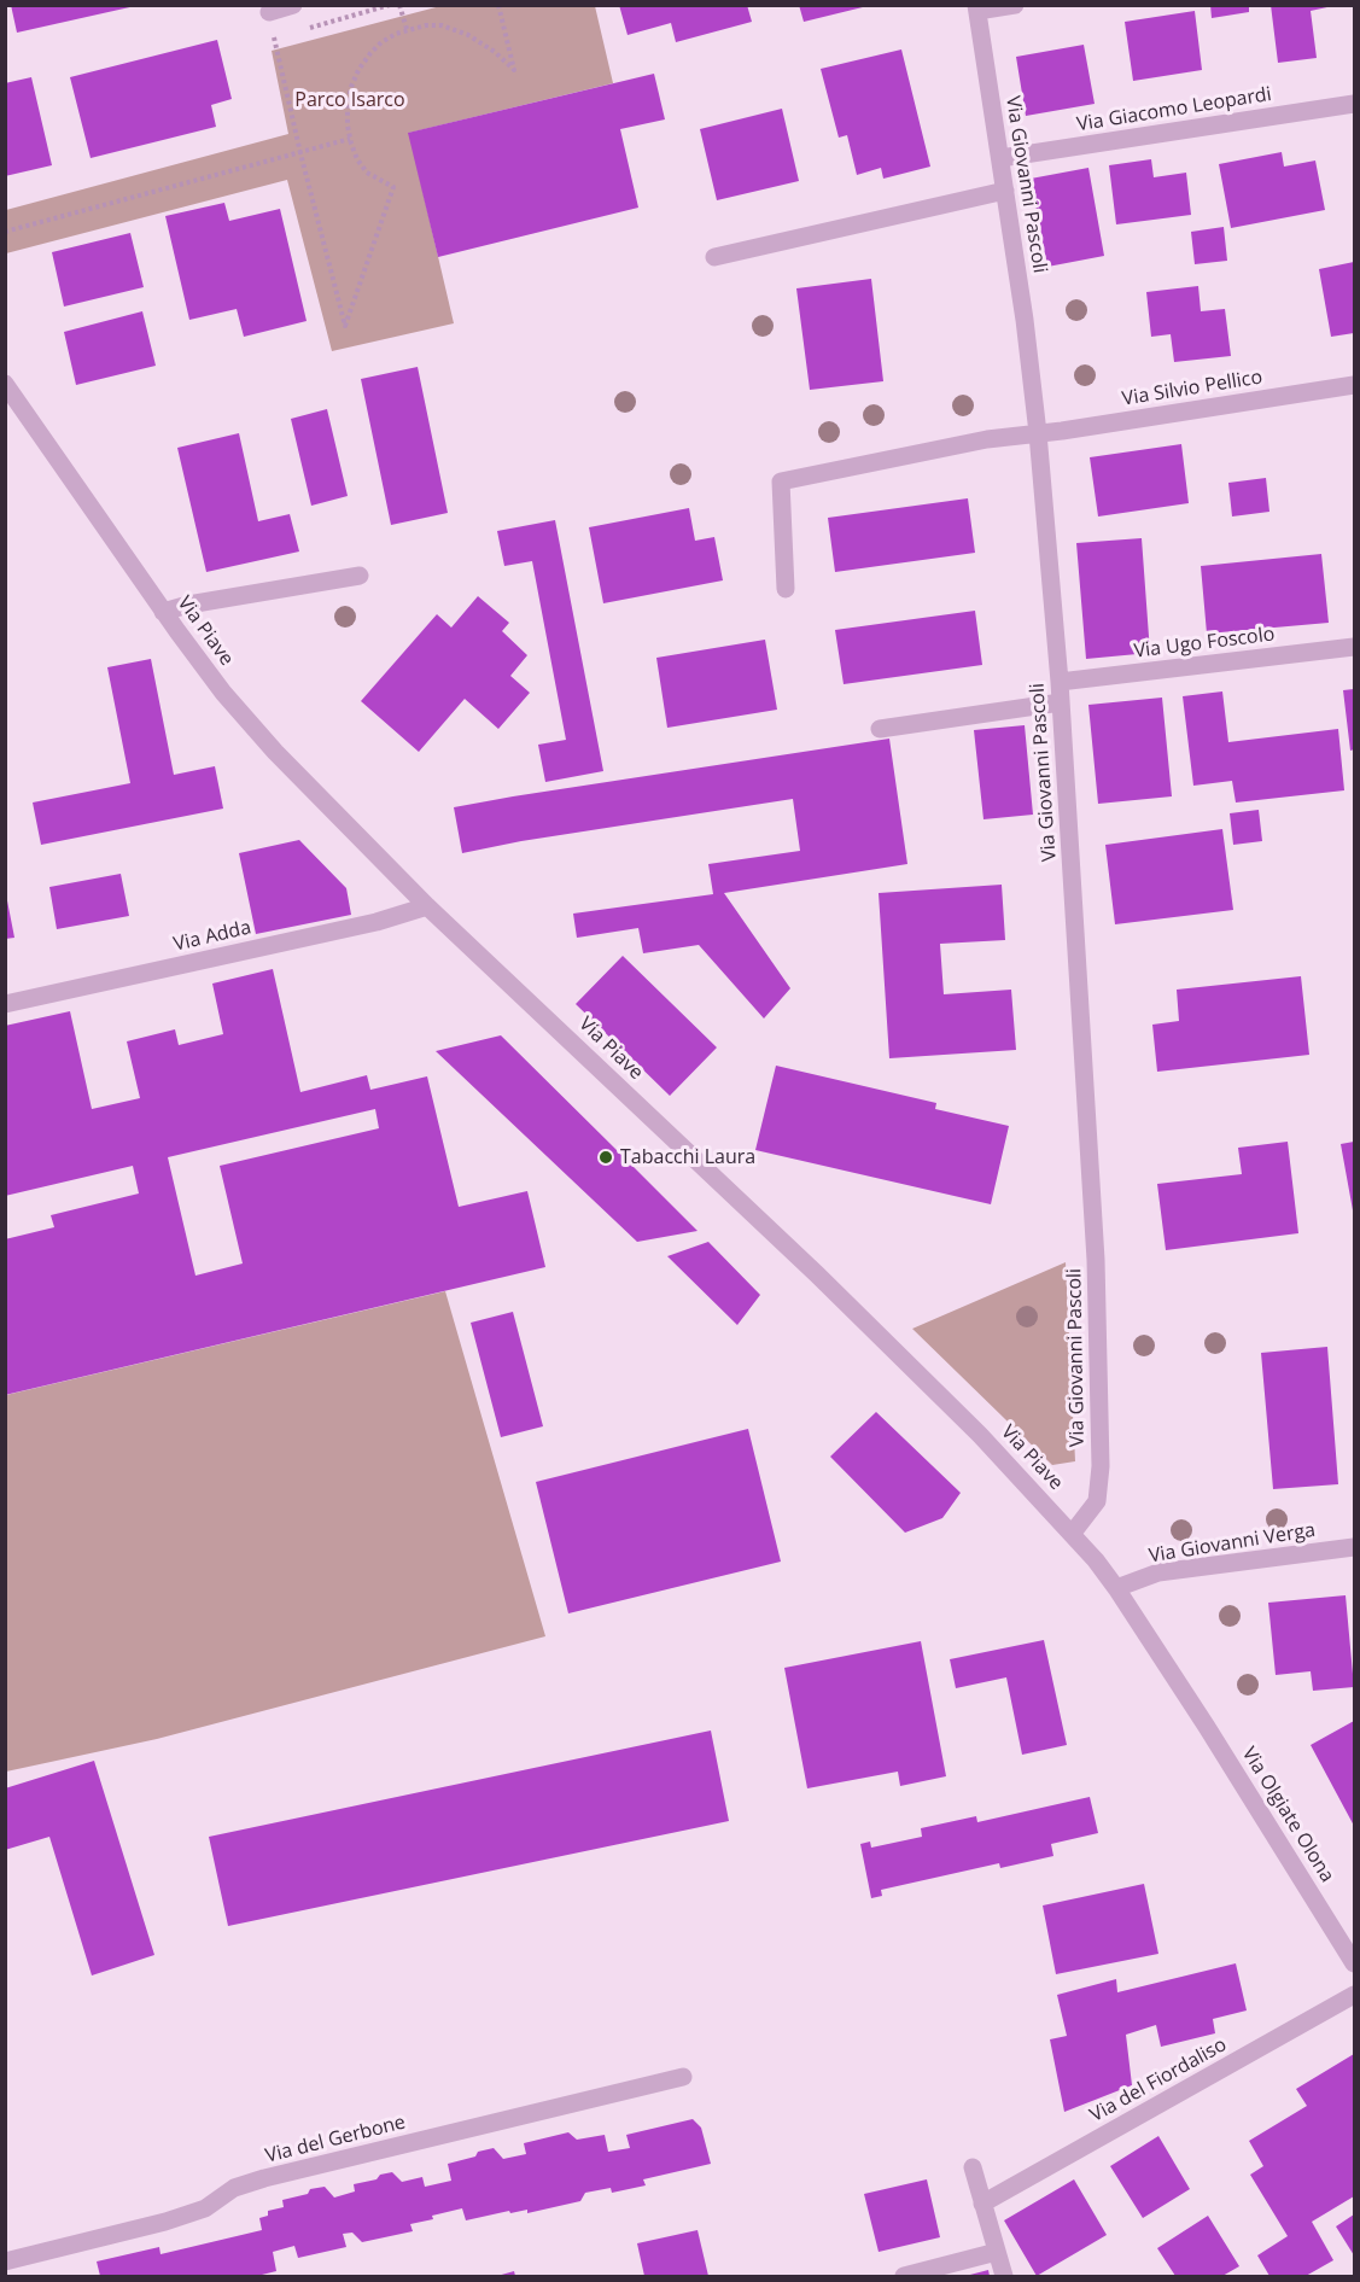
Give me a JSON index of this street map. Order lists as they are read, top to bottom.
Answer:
{
  "streets": {
    "street": [
      "Via Giacomo Leopardi",
      "Via Giovanni Pascoli",
      "Via Silvio Pellico",
      "Via Piave",
      "Via Ugo Foscolo",
      "Via Adda",
      "Via Giovanni Verga",
      "Via Olgiate Olona",
      "Via del Fiordaliso",
      "Via del Gerbone"
    ]
  },
  "crossings": [
    ["Via Giacomo Leopardi", "Via Giovanni Pascoli"],
    ["Via Giovanni Pascoli", "Via Silvio Pellico"],
    ["Via Giovanni Pascoli", "Via Piave"],
    ["Via Giovanni Pascoli", "Via Ugo Foscolo"],
    ["Via Piave", "Via Adda"],
    ["Via Piave", "Via Giovanni Verga"],
    ["Via Piave", "Via Olgiate Olona"]
  ],
  "parks": ["Parco Isarco"],
  "places": ["Tabacchi Laura"]
}
